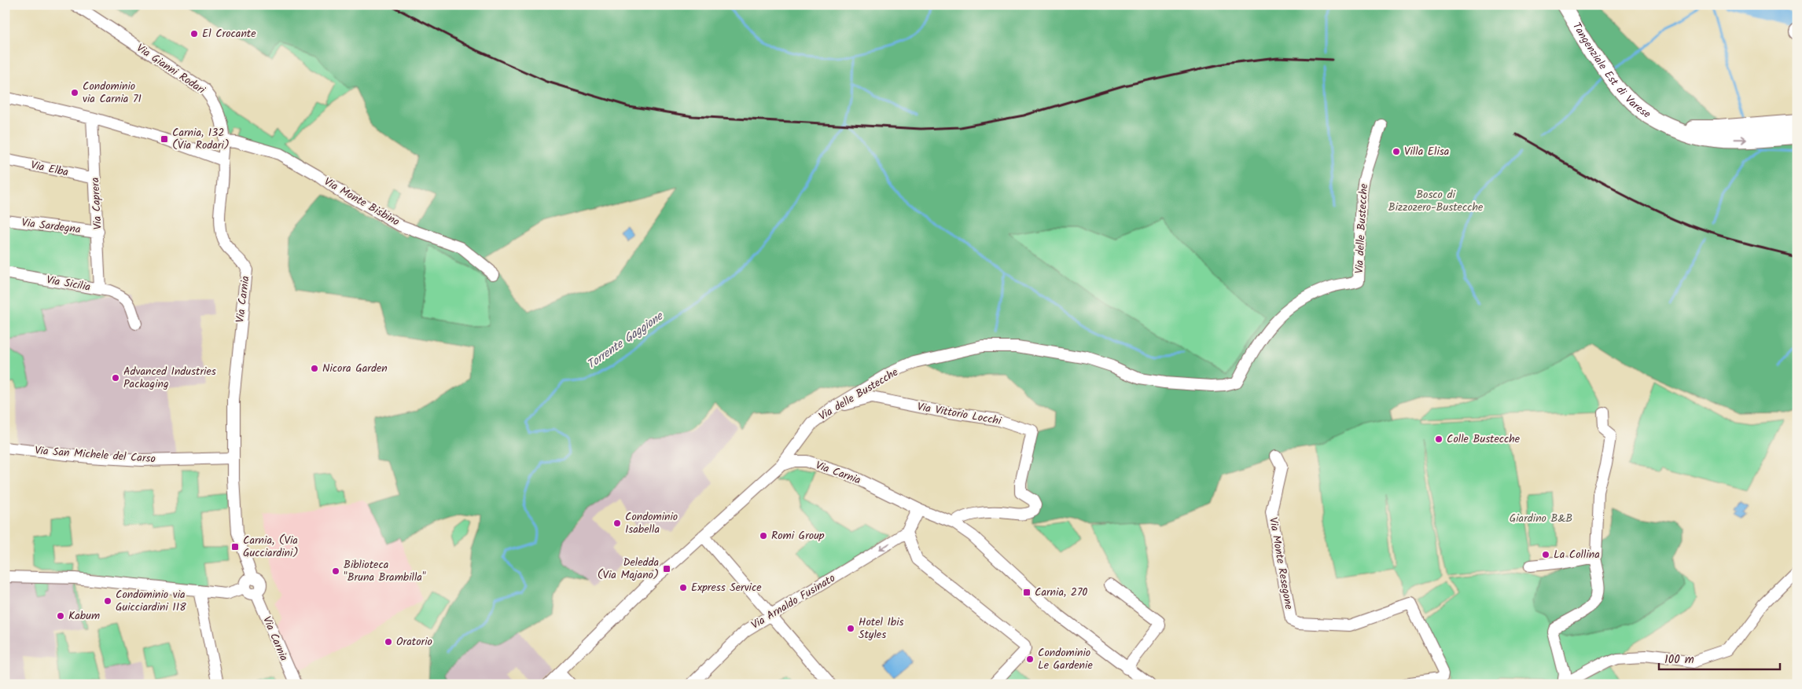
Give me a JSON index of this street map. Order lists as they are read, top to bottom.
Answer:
{
  "streets": {
    "highway": ["Tangenziale Est di Varese"],
    "street": [
      "Via Gianni Rodari",
      "Via Elba",
      "Via Monte Bisbino",
      "Via Caprera",
      "Via Sardegna",
      "Via delle Bustecche",
      "Via Sicilia",
      "Via Carnia",
      "Via Vittorio Locchi",
      "Via San Michele del Carso",
      "Via Monte Resegone",
      "Via Arnaldo Fusinato"
    ]
  },
  "crossings": [
    ["Via Gianni Rodari", "Via Monte Bisbino"],
    ["Via Gianni Rodari", "Via Carnia"],
    ["Via Elba", "Via Caprera"],
    ["Via Caprera", "Via Sardegna"],
    ["Via Caprera", "Via Sicilia"],
    ["Via delle Bustecche", "Via Carnia"],
    ["Via delle Bustecche", "Via Vittorio Locchi"],
    ["Via Carnia", "Via Vittorio Locchi"],
    ["Via Carnia", "Via San Michele del Carso"]
  ],
  "one_way": ["Via Arnaldo Fusinato"],
  "water": ["Torrente Gaggione"],
  "parks": ["Bosco di Bizzozero-Bustecche", "Giardino B&B"],
  "places": {
    "other": [
      "El Crocante",
      "Condominio via Carnia 71",
      "Villa Elisa",
      "Nicora Garden",
      "Advanced Industries Packaging",
      "Colle Bustecche",
      "Condominio Isabella",
      "Romi Group",
      "La Collina",
      "Biblioteca \"Bruna Brambilla\"",
      "Express Service",
      "Condominio via Guicciardini 118",
      "Kabum",
      "Hotel Ibis Styles",
      "Oratorio",
      "Condominio Le Gardenie"
    ],
    "transit": [
      "Carnia, 132 (Via Rodari)",
      "Carnia, (Via Gucciardini)",
      "Deledda (Via Majano)",
      "Carnia, 270"
    ]
  },
  "scale_bar": "100 m"
}
